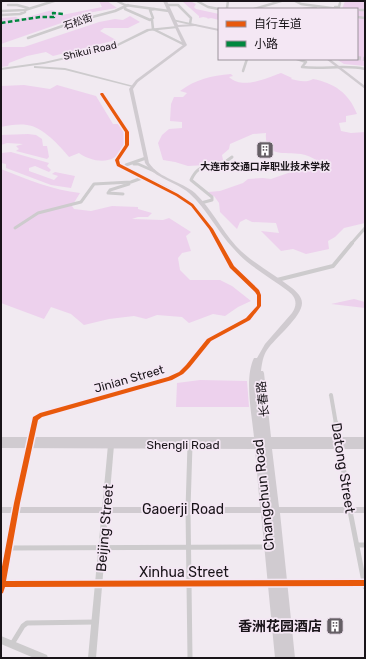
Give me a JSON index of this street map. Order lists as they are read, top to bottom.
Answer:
{
  "streets": {
    "main road": [
      "Shikui Road",
      "长春路",
      "Shengli Road",
      "Changchun Road",
      "Gaoerji Road",
      "Beijing Street"
    ],
    "street": [
      "石松街",
      "Jinian Street",
      "Datong Street",
      "Xinhua Street"
    ]
  },
  "crossings": [
    ["Jinian Street", "Shengli Road"],
    ["Jinian Street", "Gaoerji Road"],
    ["Jinian Street", "Xinhua Street"],
    ["长春路", "Shengli Road"],
    ["长春路", "Changchun Road"],
    ["长春路", "Gaoerji Road"],
    ["Shengli Road", "Datong Street"],
    ["Shengli Road", "Changchun Road"],
    ["Shengli Road", "Beijing Street"],
    ["Datong Street", "Gaoerji Road"],
    ["Datong Street", "Xinhua Street"],
    ["Changchun Road", "Gaoerji Road"],
    ["Changchun Road", "Xinhua Street"],
    ["Gaoerji Road", "Beijing Street"],
    ["Beijing Street", "Xinhua Street"]
  ],
  "places": {
    "building": ["大连市交通口岸职业技术学校", "香洲花园酒店"]
  },
  "legend": ["自行车道", "小路"]
}
